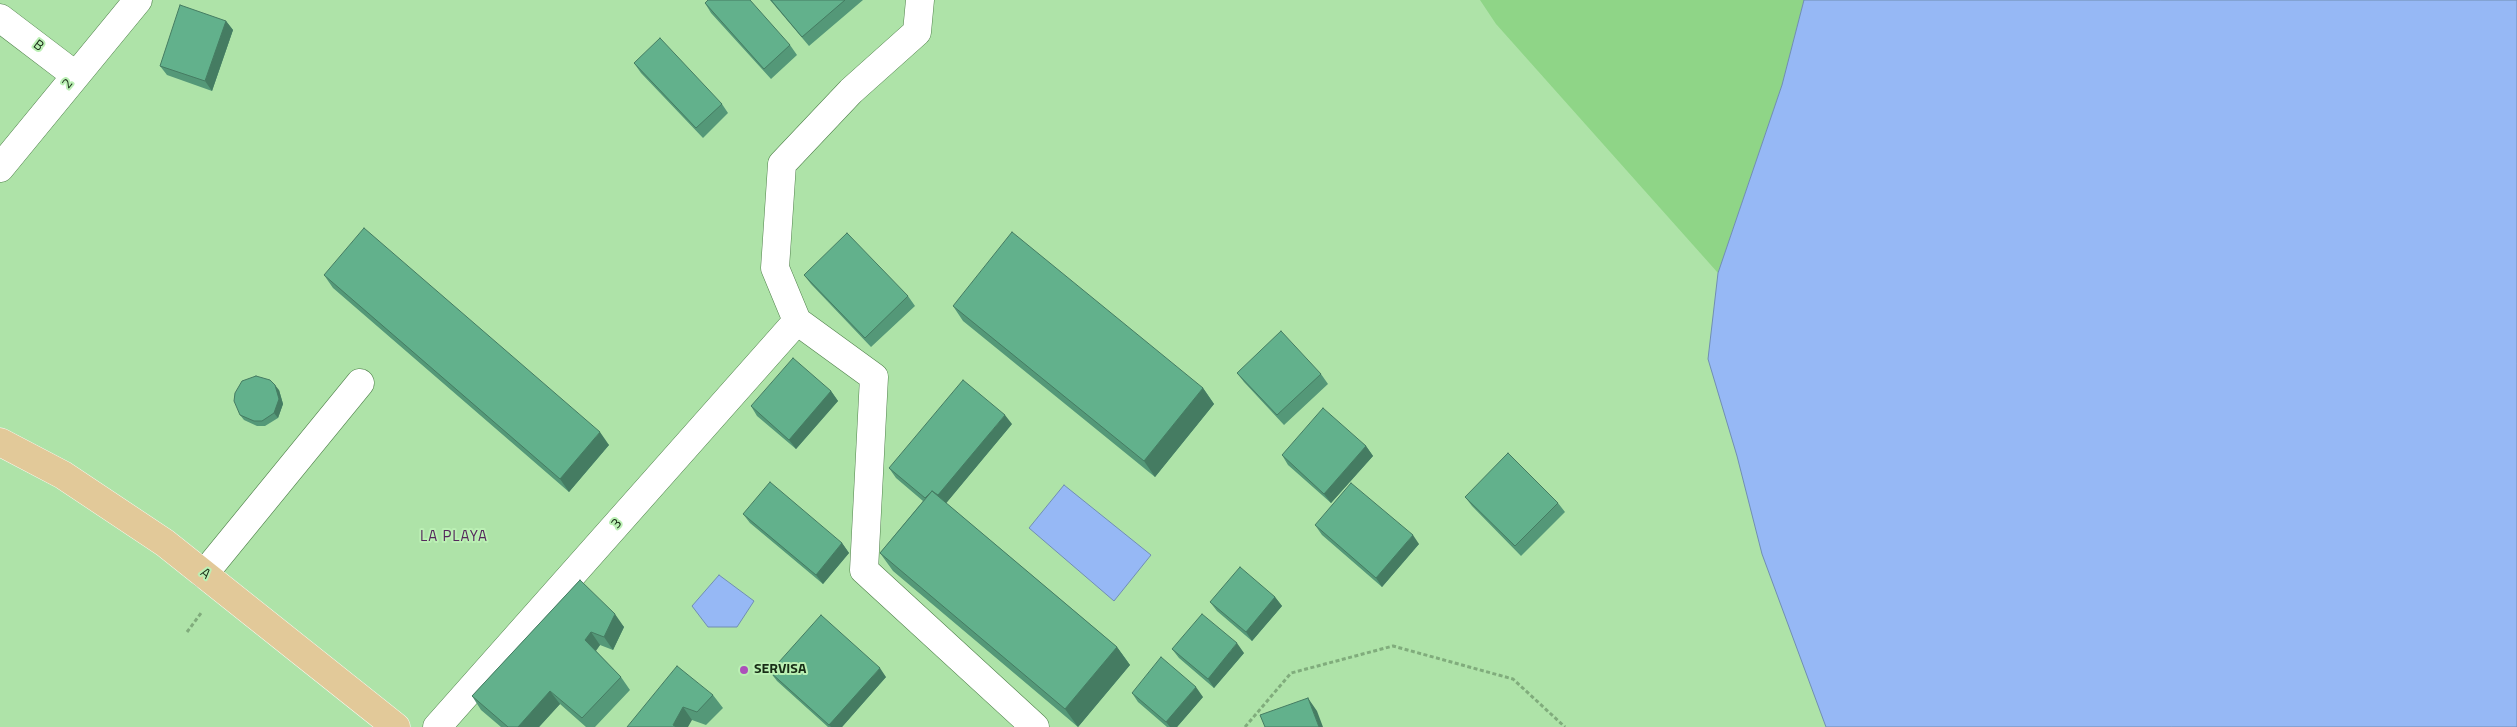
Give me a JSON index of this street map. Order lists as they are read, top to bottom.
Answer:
{
  "streets": {
    "main road": ["A"],
    "street": ["B", "2", "3"]
  },
  "crossings": [
    ["B", "2"]
  ],
  "districts": ["LA PLAYA"],
  "places": ["SERVISA"]
}
